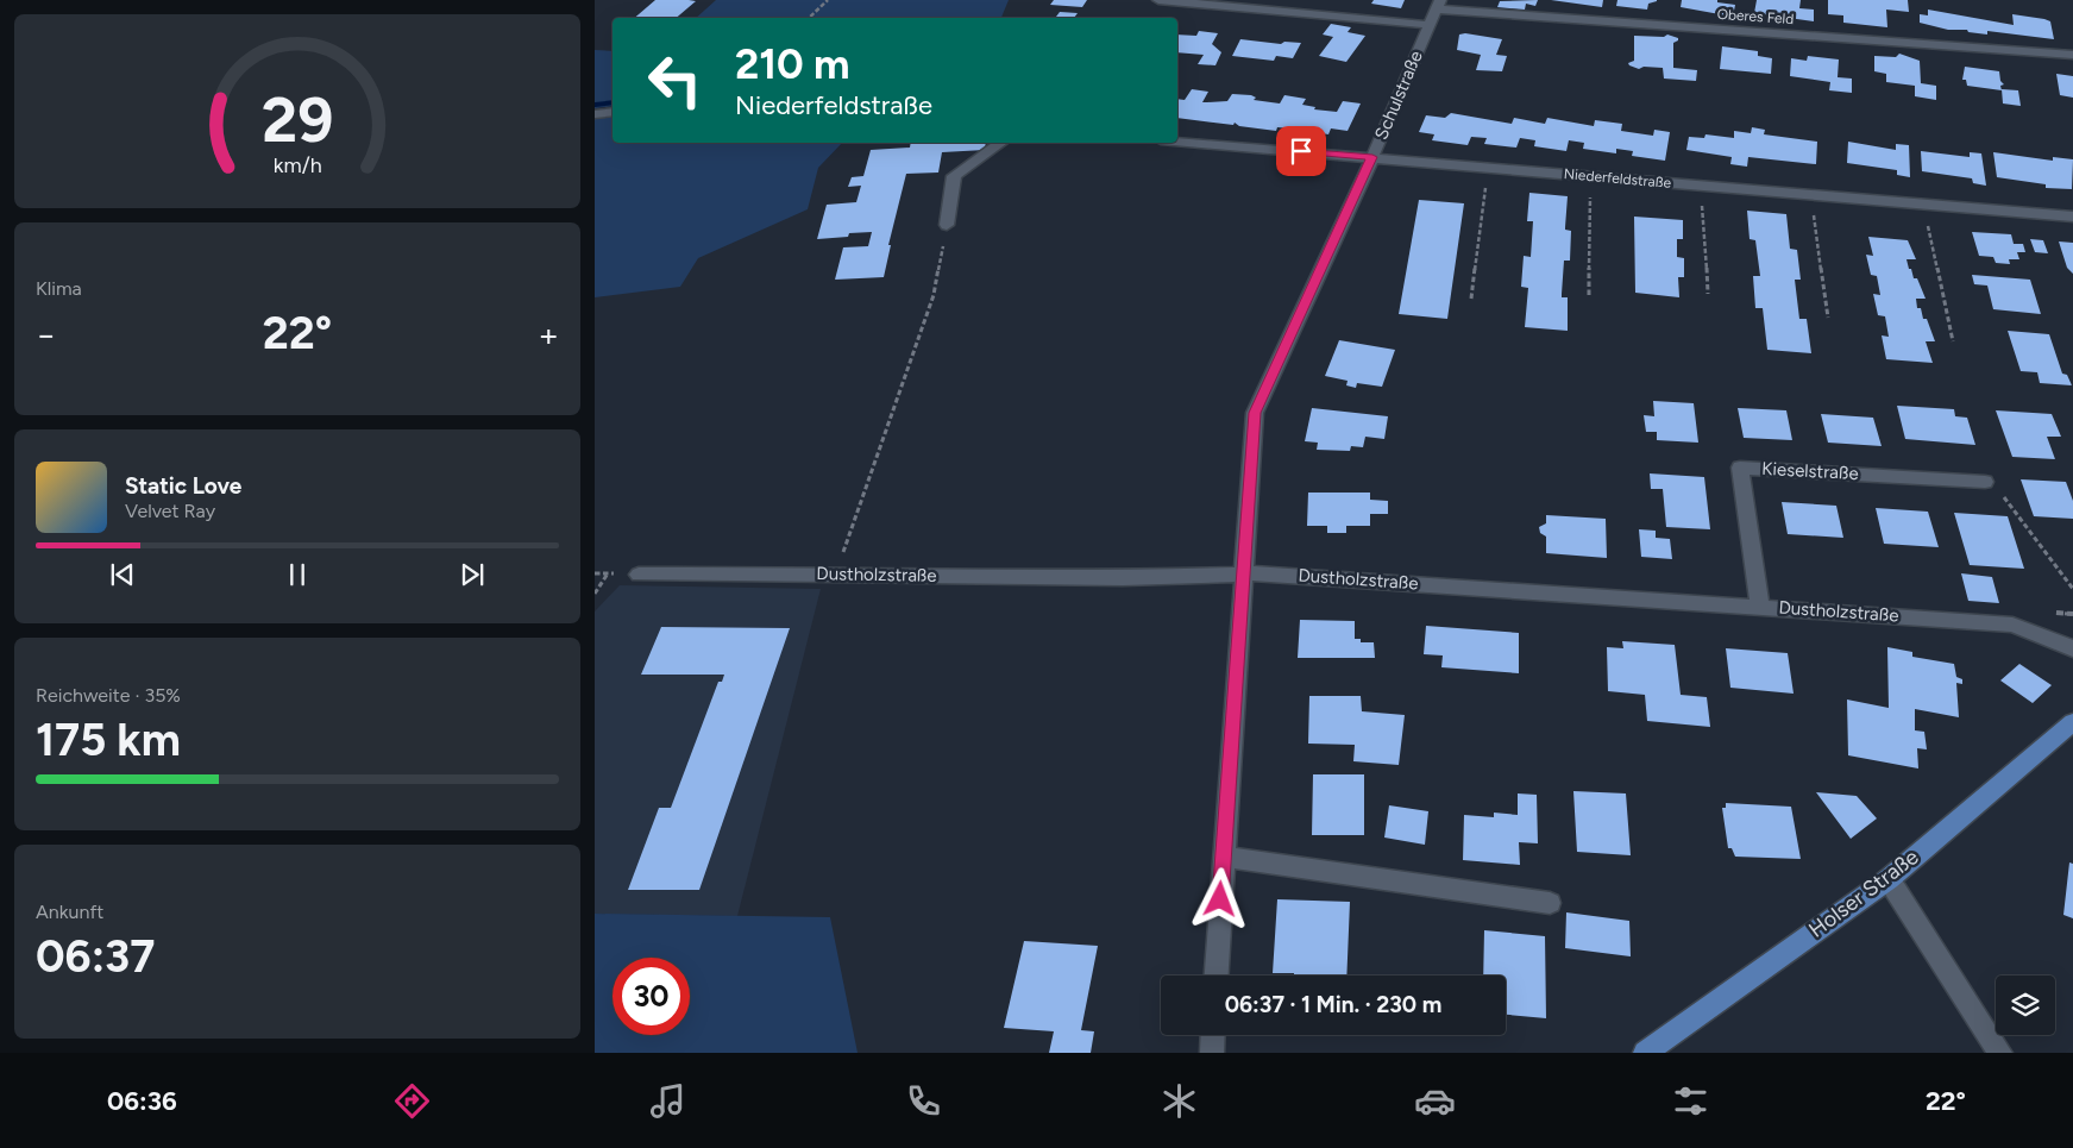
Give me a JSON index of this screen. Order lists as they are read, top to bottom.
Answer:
{
  "streets": {
    "main road": ["Holser Straße"],
    "street": [
      "Oberes Feld",
      "Schulstraße",
      "Niederfeldstraße",
      "Kieselstraße",
      "Dustholzstraße"
    ]
  },
  "crossings": [
    ["Oberes Feld", "Schulstraße"],
    ["Schulstraße", "Niederfeldstraße"],
    ["Schulstraße", "Dustholzstraße"],
    ["Kieselstraße", "Dustholzstraße"]
  ],
  "page": {
    "turn": ["210 m", "Niederfeldstraße"],
    "tile": [
      "Klima",
      ["Reichweite · 35%", "175 km"],
      ["Ankunft", "06:37"]
    ],
    "heat": ["−", "22°", "+"],
    "song": ["Static Love", "Velvet Ray"],
    "limit": "30",
    "trip": "06:37 · 1 Min. · 230 m",
    "tabs": ["06:36", "22°"],
    "gauge": ["29", "km/h"]
  }
}
